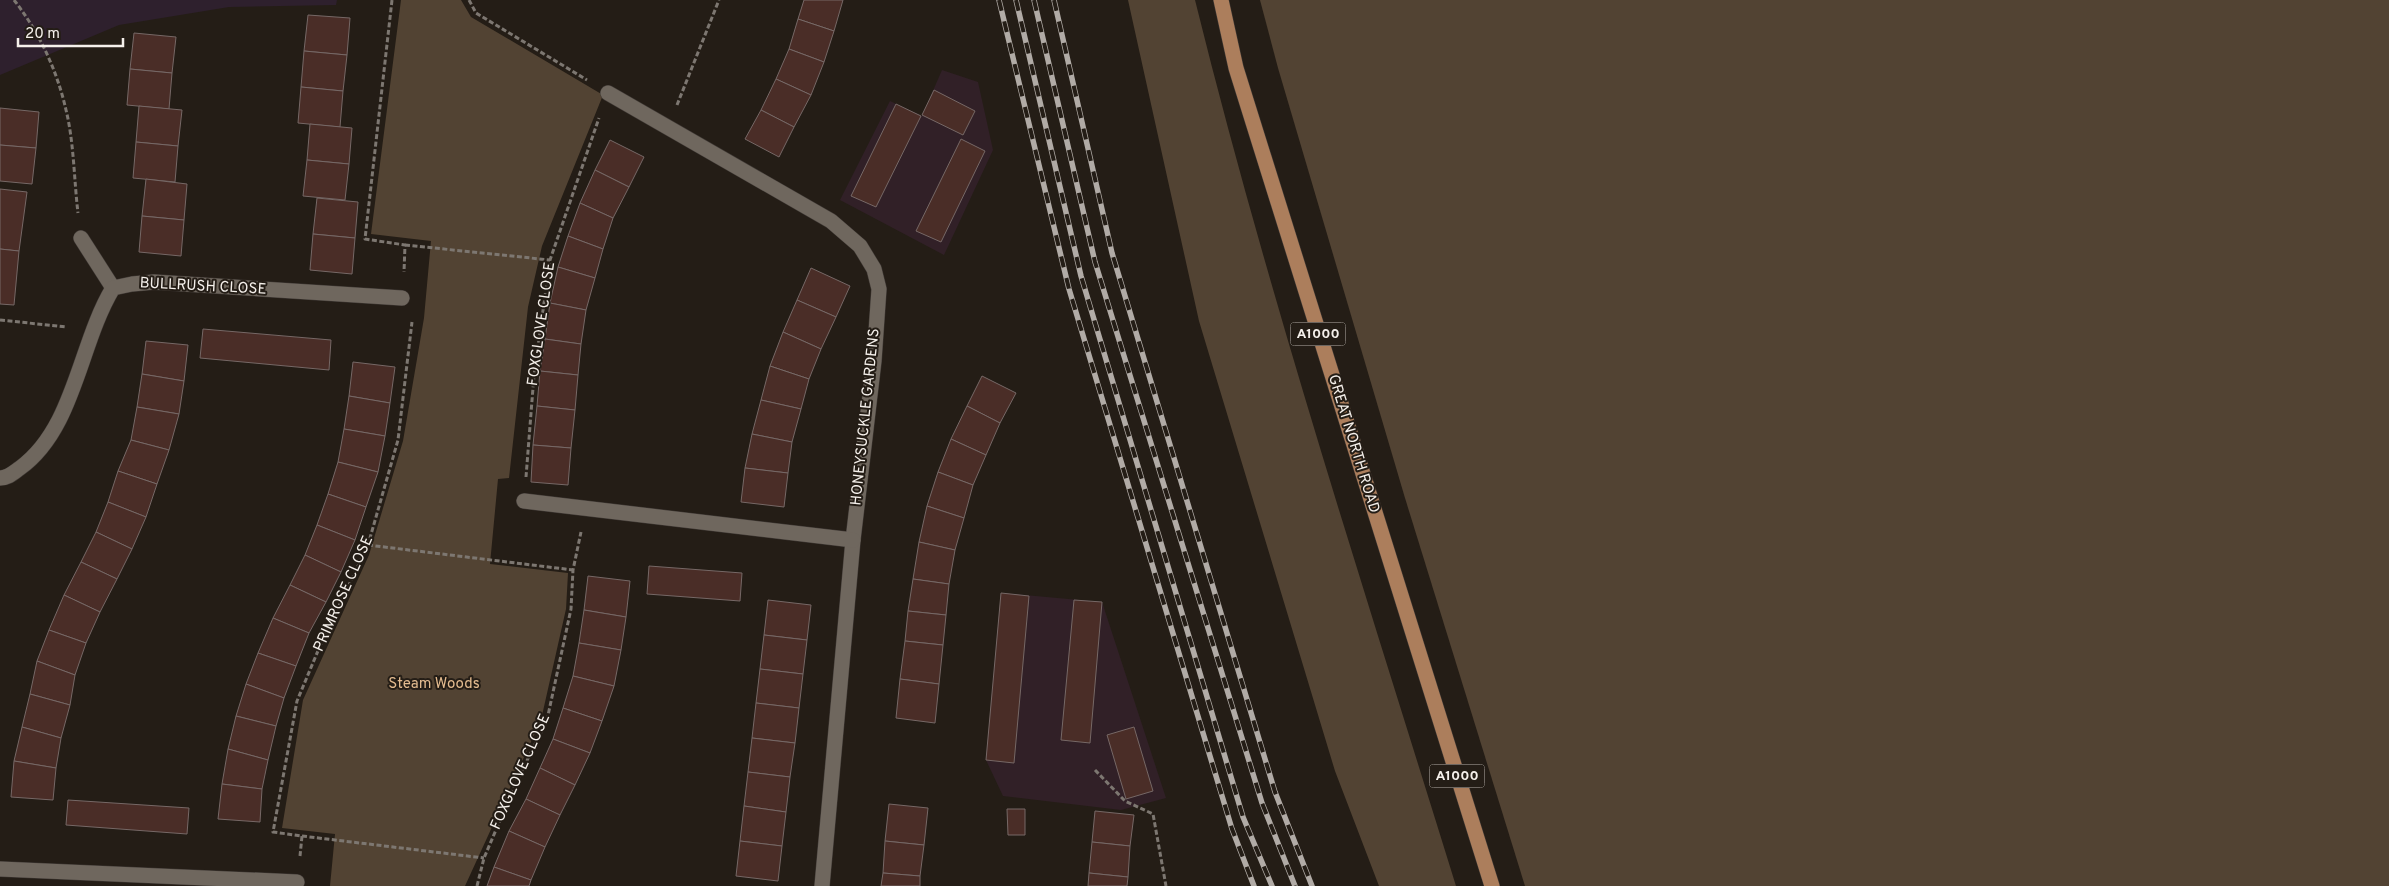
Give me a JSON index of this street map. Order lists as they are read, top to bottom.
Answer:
{
  "streets": {
    "main road": ["A1000", "GREAT NORTH ROAD"],
    "street": ["BULLRUSH CLOSE", "HONEYSUCKLE GARDENS"],
    "path": ["FOXGLOVE CLOSE", "PRIMROSE CLOSE"]
  },
  "crossings": [
    ["BULLRUSH CLOSE", "PRIMROSE CLOSE"],
    ["FOXGLOVE CLOSE", "HONEYSUCKLE GARDENS"]
  ],
  "parks": ["Steam Woods"],
  "scale_bar": "20 m"
}
